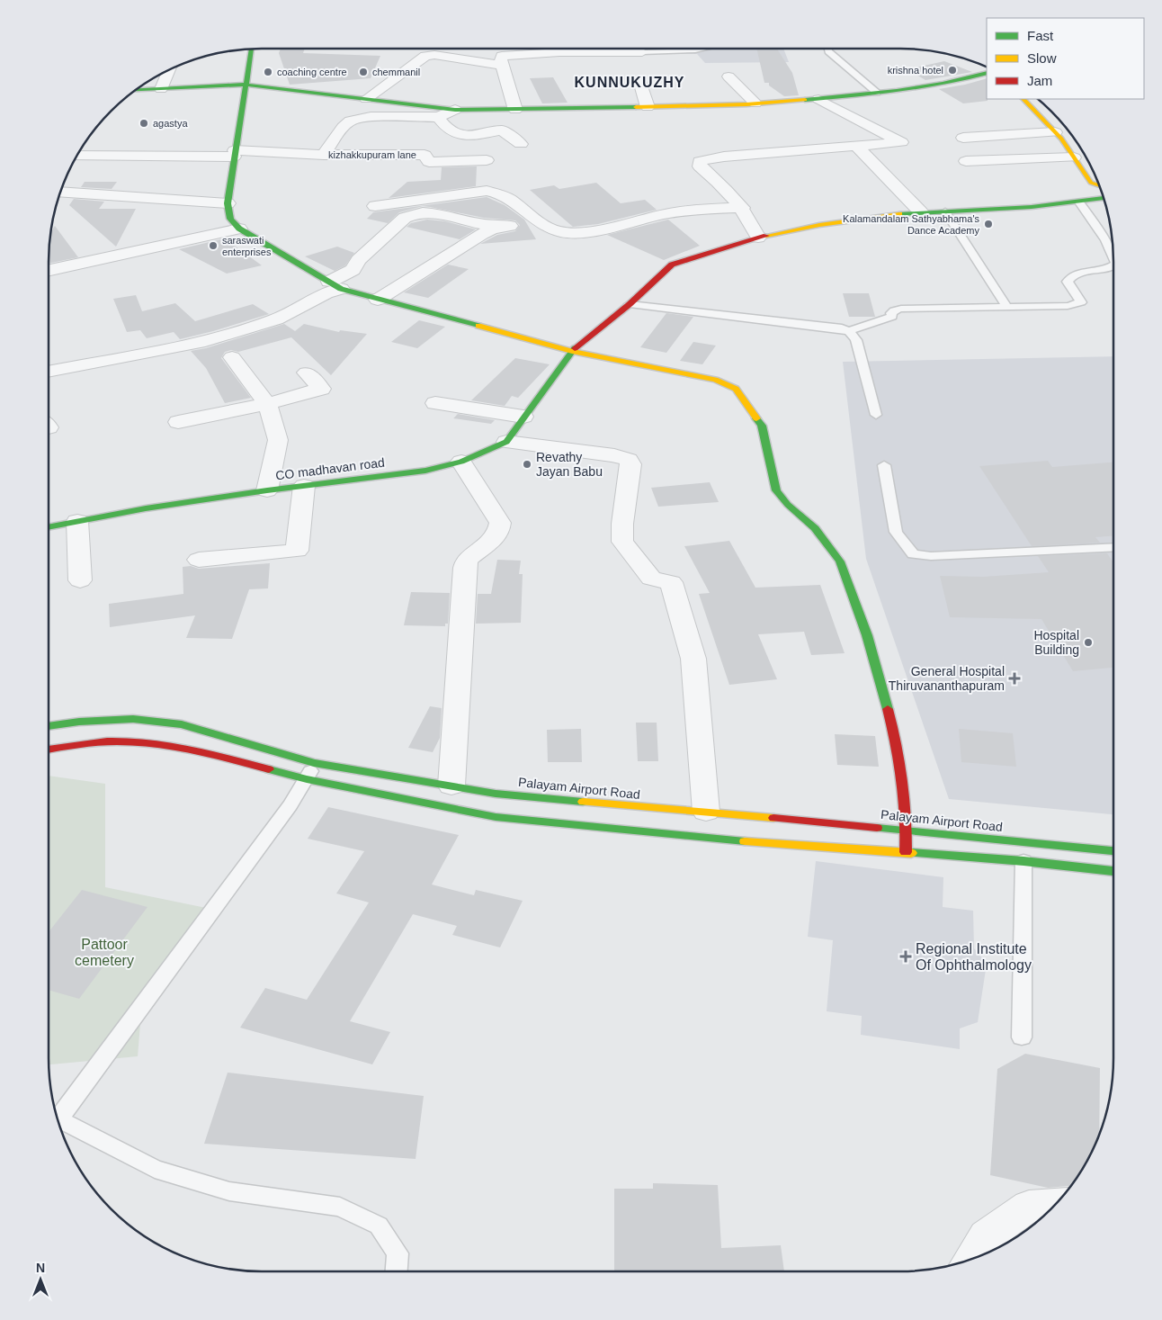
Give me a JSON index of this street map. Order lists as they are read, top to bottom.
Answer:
{
  "streets": {
    "street": ["kizhakkupuram lane", "CO madhavan road", "Palayam Airport Road"]
  },
  "districts": ["KUNNUKUZHY"],
  "parks": ["Pattoor cemetery"],
  "places": {
    "other": [
      "krishna hotel",
      "coaching centre",
      "chemmanil",
      "agastya",
      "Kalamandalam Sathyabhama's Dance Academy",
      "saraswati enterprises",
      "Revathy Jayan Babu",
      "Hospital Building"
    ],
    "health": ["General Hospital Thiruvananthapuram", "Regional Institute Of Ophthalmology"]
  },
  "legend": ["Fast", "Slow", "Jam"],
  "north": "top"
}
